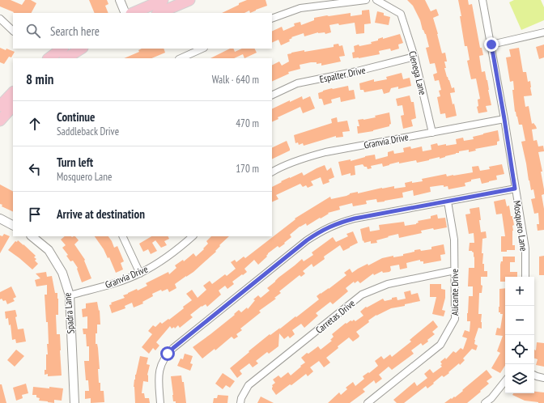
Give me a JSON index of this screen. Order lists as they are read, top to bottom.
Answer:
{
  "streets": {
    "street": [
      "Cienega Lane",
      "Espalter Drive",
      "Granvia Drive",
      "Mosquero Lane",
      "Alicante Drive",
      "Spadra Lane",
      "Carretas Drive"
    ]
  },
  "crossings": [
    ["Cienega Lane", "Espalter Drive"],
    ["Cienega Lane", "Granvia Drive"],
    ["Granvia Drive", "Mosquero Lane"],
    ["Granvia Drive", "Spadra Lane"],
    ["Alicante Drive", "Carretas Drive"]
  ],
  "page": {
    "search": "Search here",
    "heading": ["8 min", "Walk · 640 m"],
    "list": [
      ["Continue", "Saddleback Drive", "470 m"],
      ["Turn left", "Mosquero Lane", "170 m"],
      "Arrive at destination"
    ],
    "map_buttons": ["+", "−"]
  }
}
